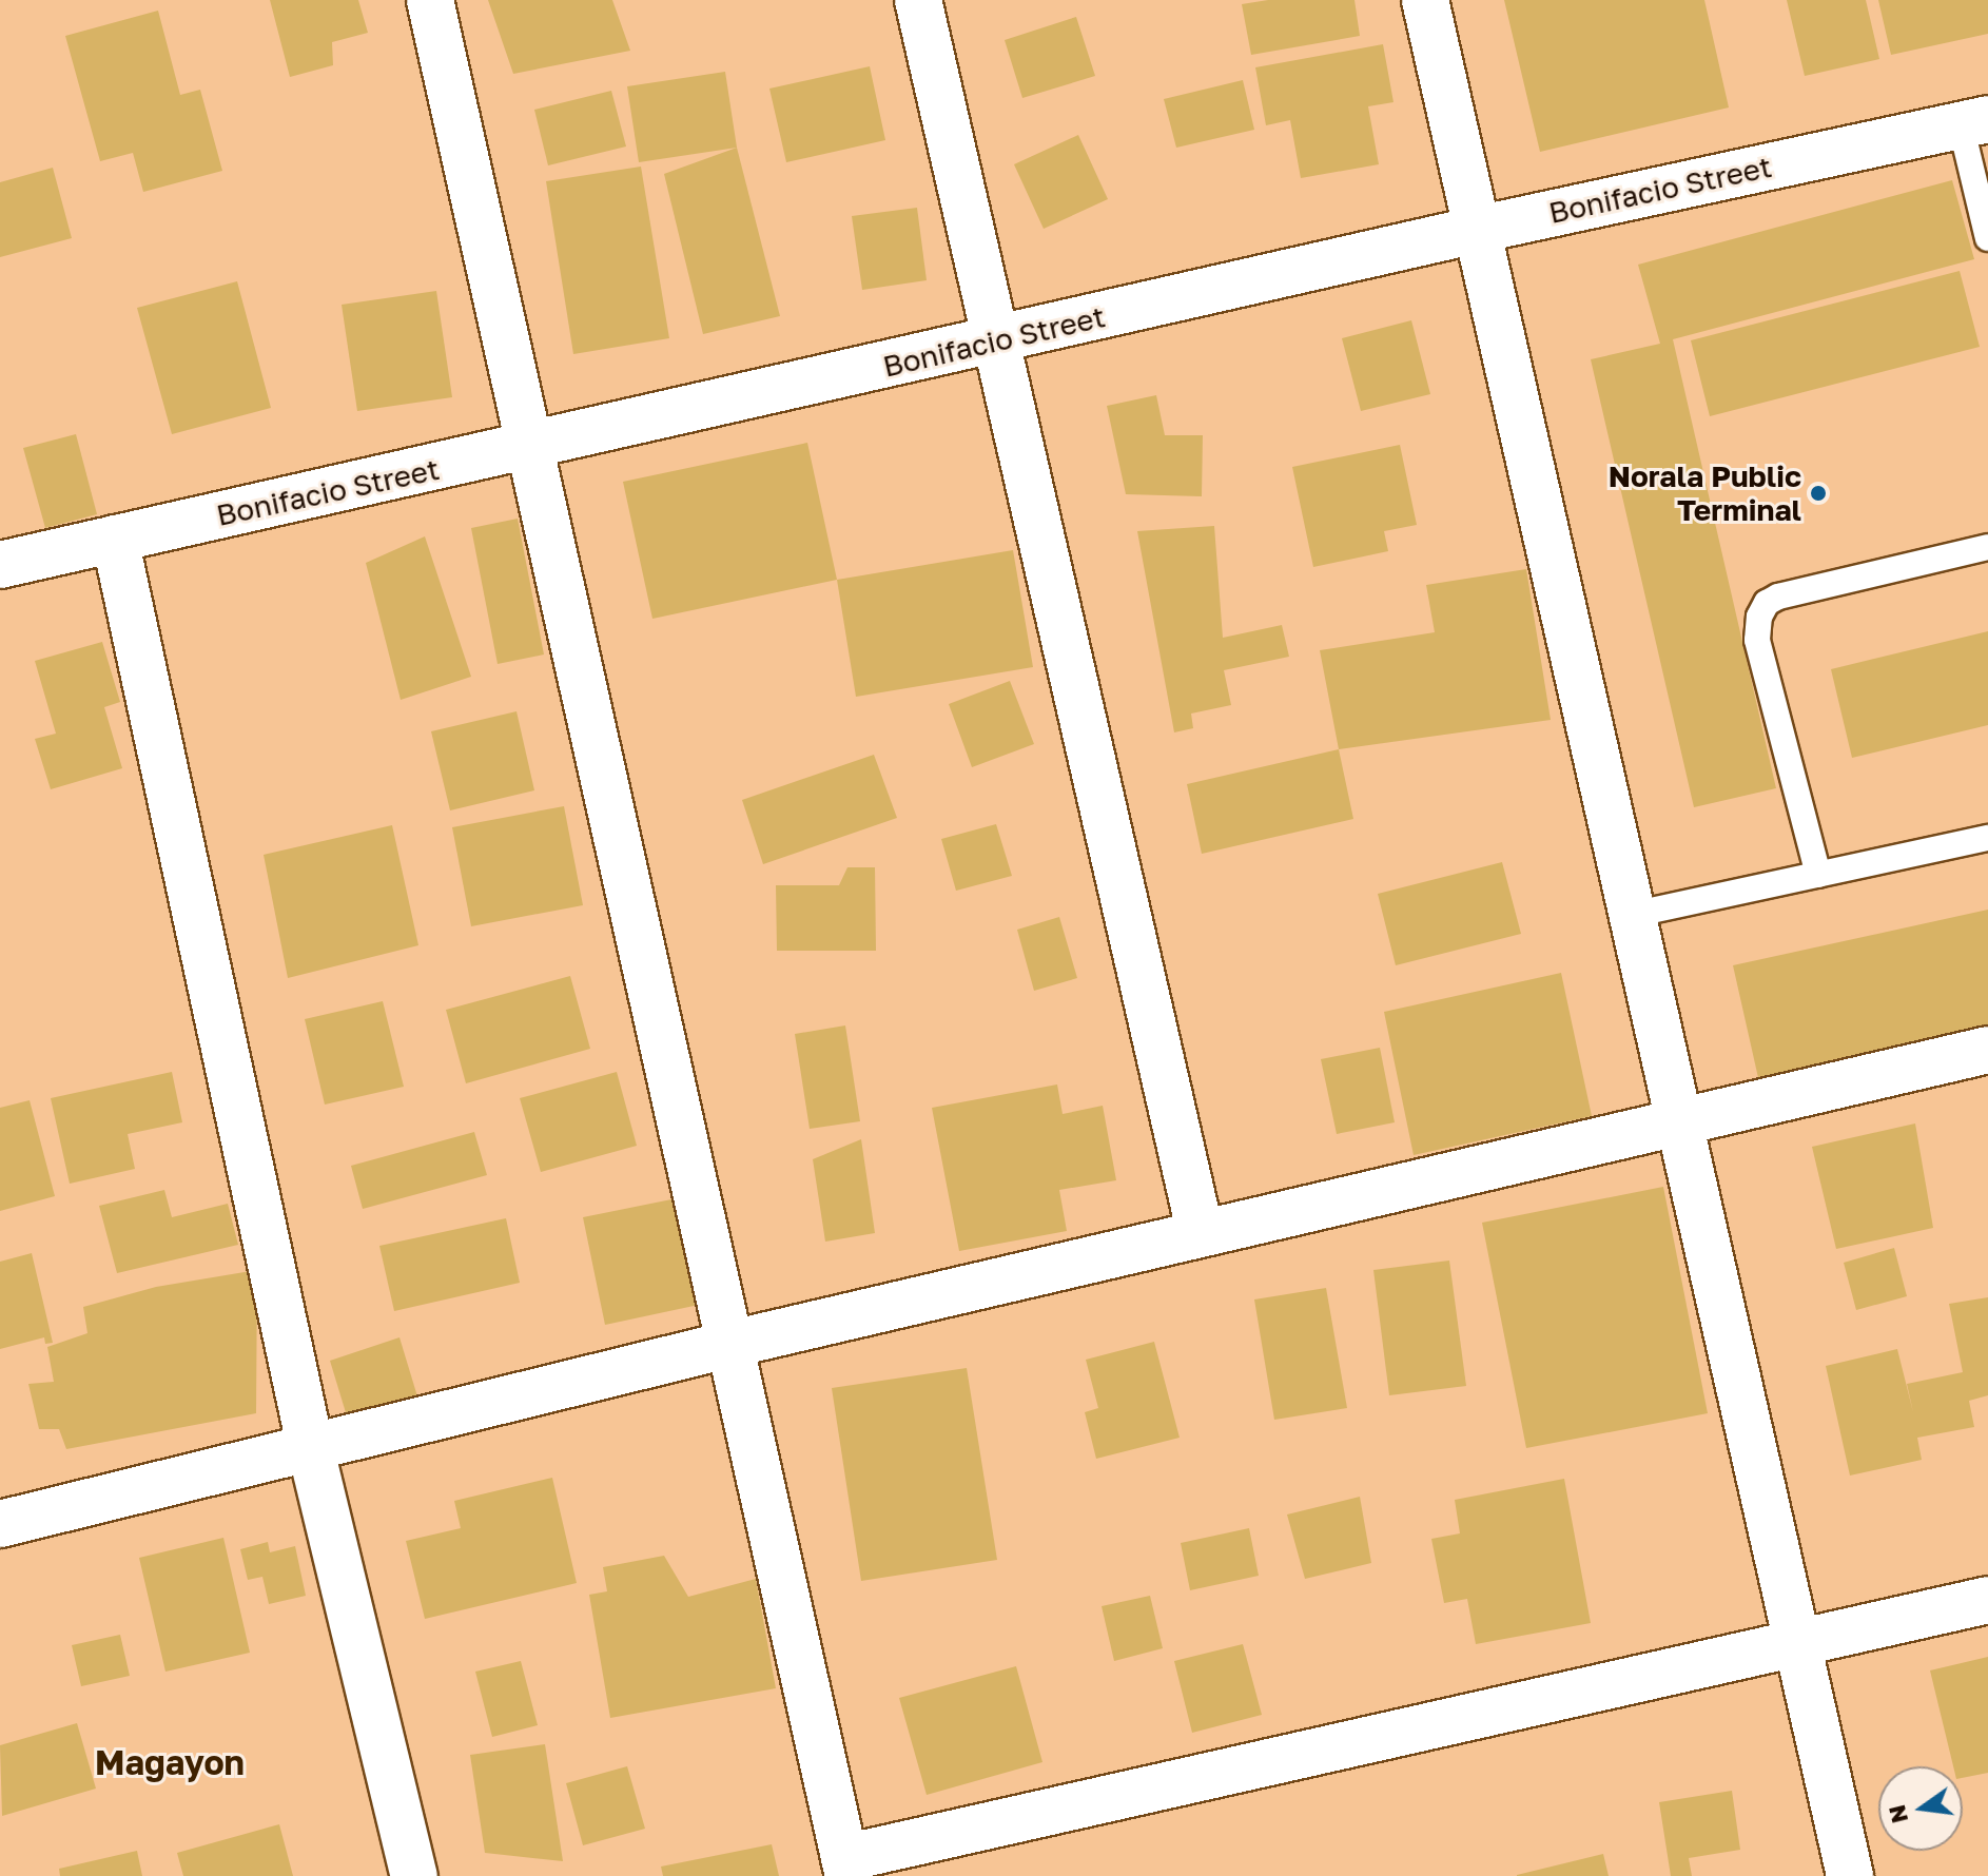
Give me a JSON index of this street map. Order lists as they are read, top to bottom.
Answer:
{
  "streets": {
    "street": ["Bonifacio Street"]
  },
  "districts": ["Magayon"],
  "places": ["Norala Public Terminal"],
  "north": "left"
}
